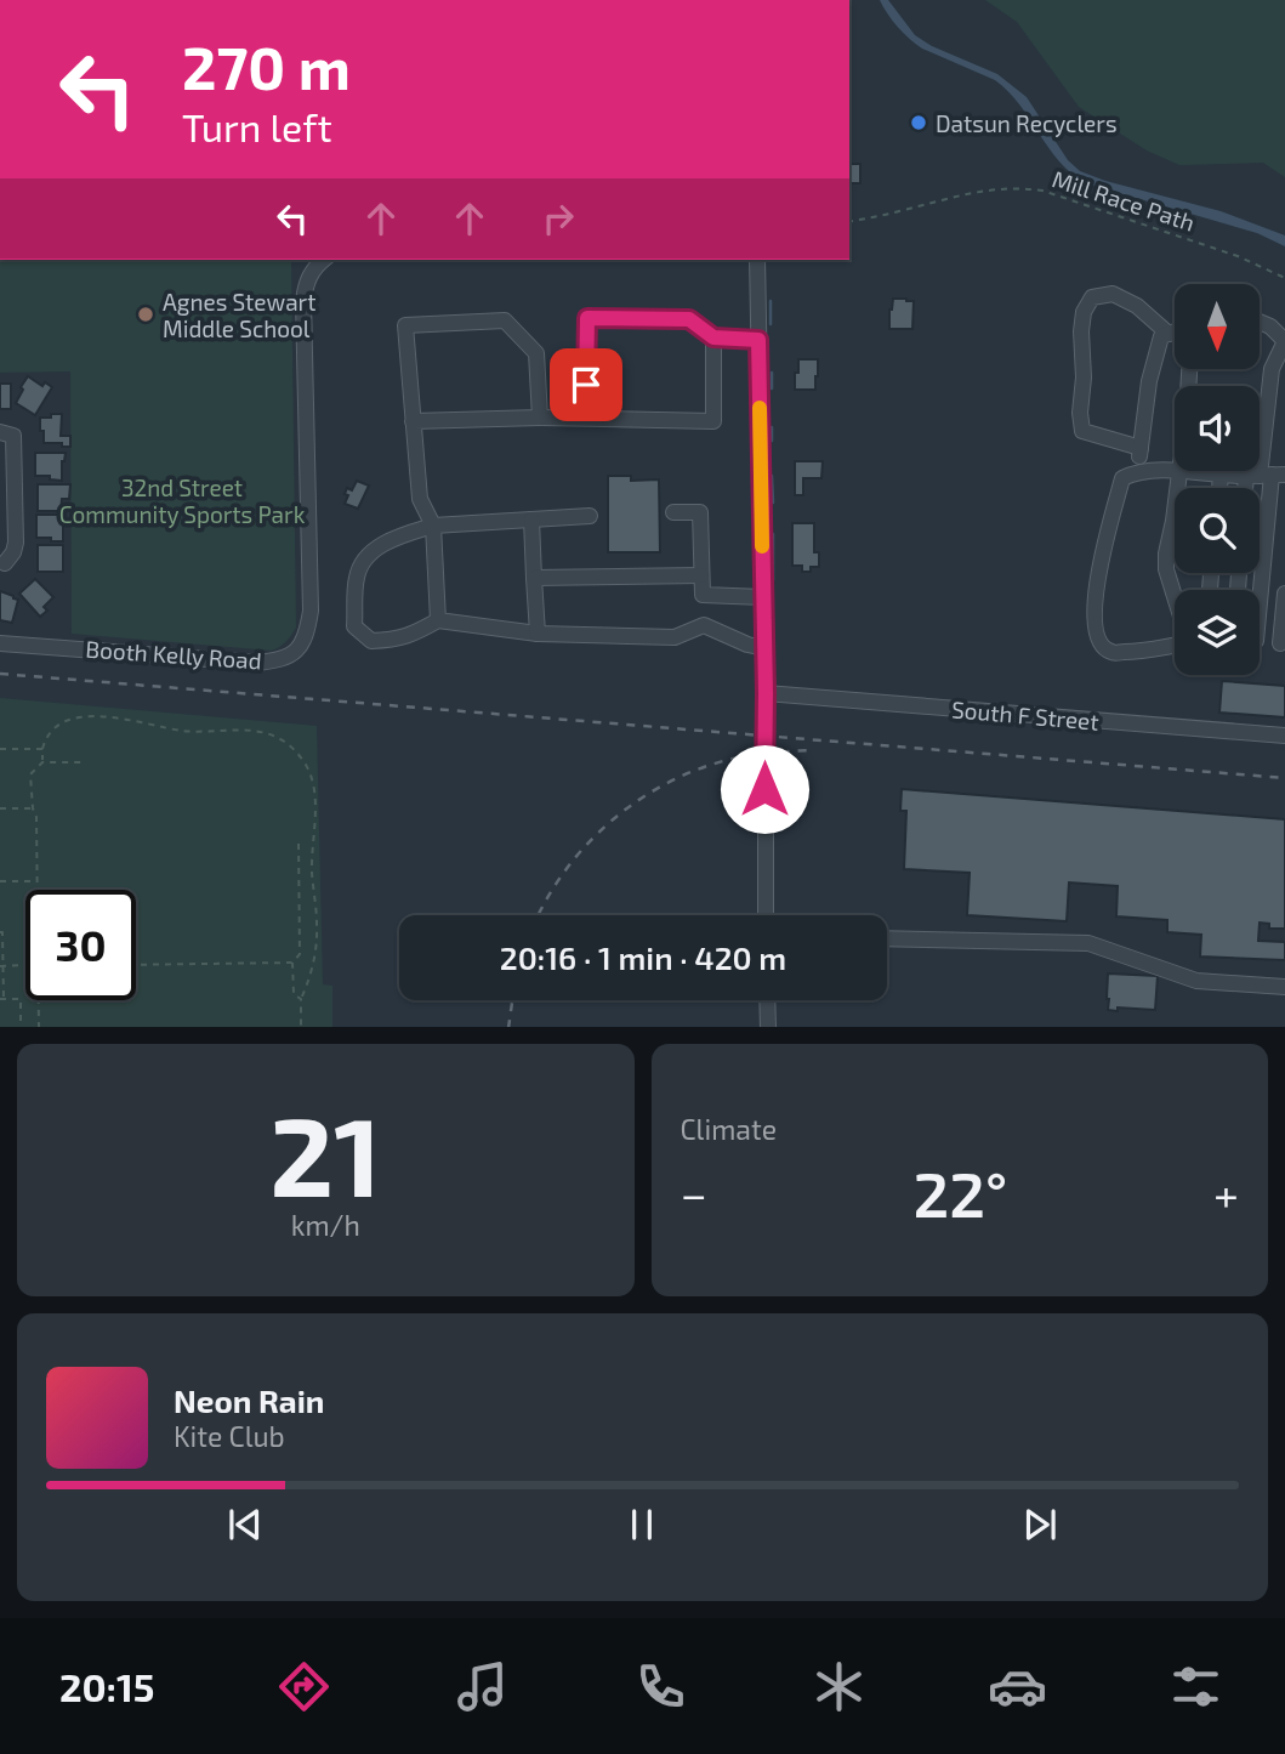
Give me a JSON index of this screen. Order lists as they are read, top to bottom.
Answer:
{
  "streets": {
    "street": ["Booth Kelly Road", "South F Street"],
    "path": ["Mill Race Path"]
  },
  "parks": ["32nd Street Community Sports Park"],
  "places": ["Datsun Recyclers", "Agnes Stewart Middle School"],
  "north": "bottom",
  "page": {
    "turn": ["270 m", "Turn left"],
    "limit": "30",
    "trip": "20:16 · 1 min · 420 m",
    "tile": [
      ["21", "km/h"],
      "Climate"
    ],
    "heat": ["−", "22°", "+"],
    "song": ["Neon Rain", "Kite Club"],
    "tabs": "20:15"
  }
}
